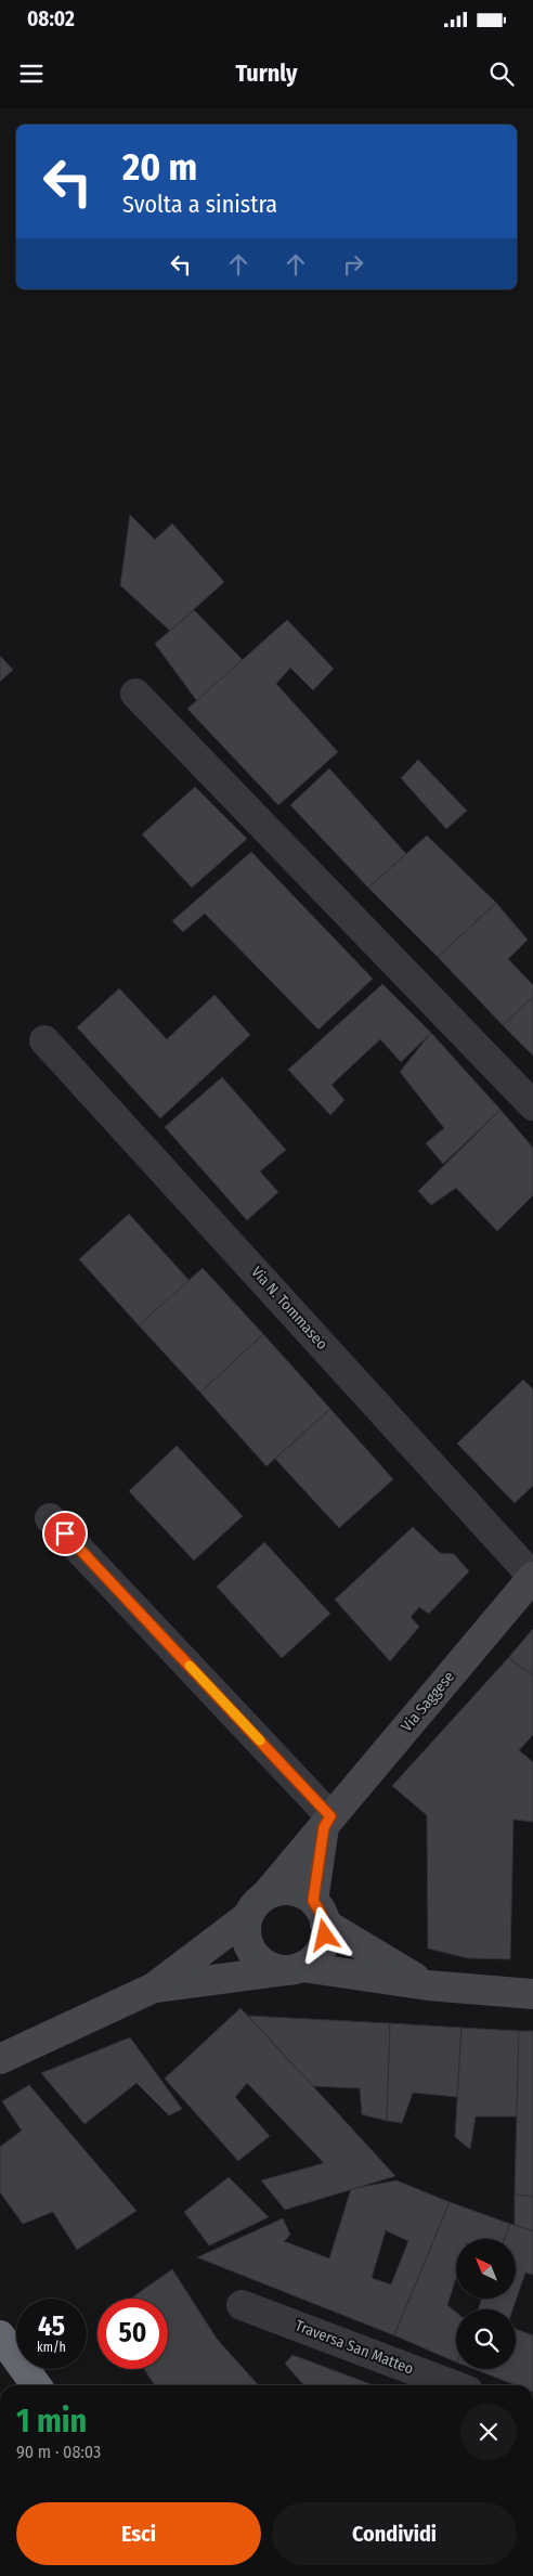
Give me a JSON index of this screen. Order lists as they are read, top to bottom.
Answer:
{
  "streets": {
    "main road": ["Via Saggese"],
    "street": ["Via N. Tommaseo", "Traversa San Matteo"]
  },
  "crossings": [
    ["Via N. Tommaseo", "Via Saggese"]
  ],
  "north": "top left",
  "page": {
    "status": "08:02",
    "header": "Turnly",
    "turn": ["20 m", "Svolta a sinistra"],
    "speed": "45 km/h",
    "limit": "50",
    "heading": ["1 min", "90 m · 08:03"],
    "buttons": ["Esci", "Condividi"]
  }
}
